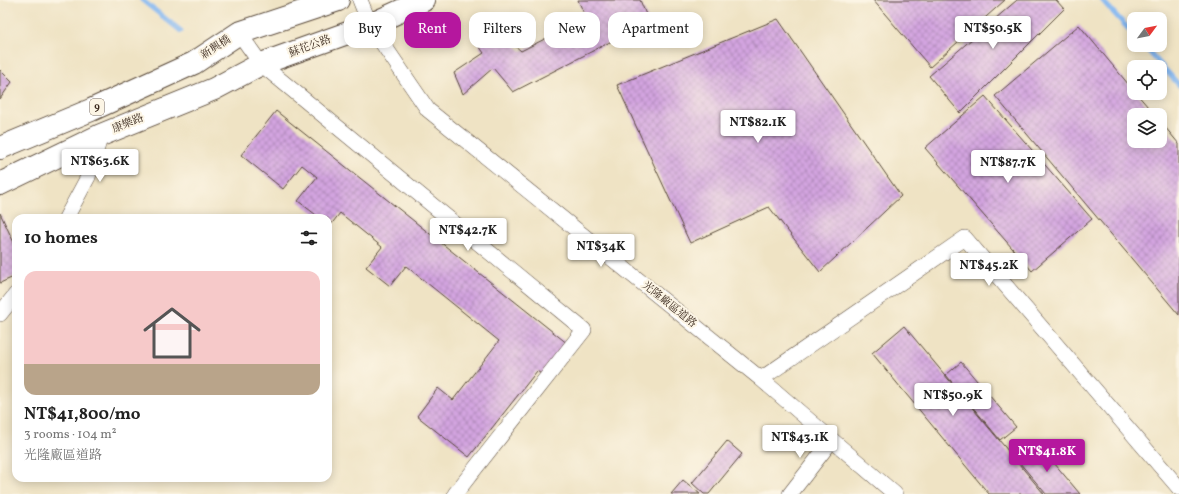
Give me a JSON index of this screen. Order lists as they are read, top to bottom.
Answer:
{
  "streets": {
    "main road": [
      "蘇花公路",
      "新興橋",
      "9",
      "康樂路"
    ],
    "street": ["光隆廠區道路"]
  },
  "crossings": [
    ["蘇花公路", "康樂路"],
    ["新興橋", "9"]
  ],
  "north": "top right",
  "page": {
    "chip": [
      "Buy",
      "Rent",
      "Filters",
      "New",
      "Apartment"
    ],
    "price": [
      "NT$50.5K",
      "NT$82.1K",
      "NT$63.6K",
      "NT$87.7K",
      "NT$42.7K",
      "NT$34K",
      "NT$45.2K",
      "NT$50.9K",
      "NT$43.1K",
      "NT$41.8K"
    ],
    "heading": "10 homes",
    "list": [
      {
        "name": "NT$41,800/mo",
        "note": "3 rooms · 104 m² · 光隆廠區道路"
      }
    ]
  }
}
